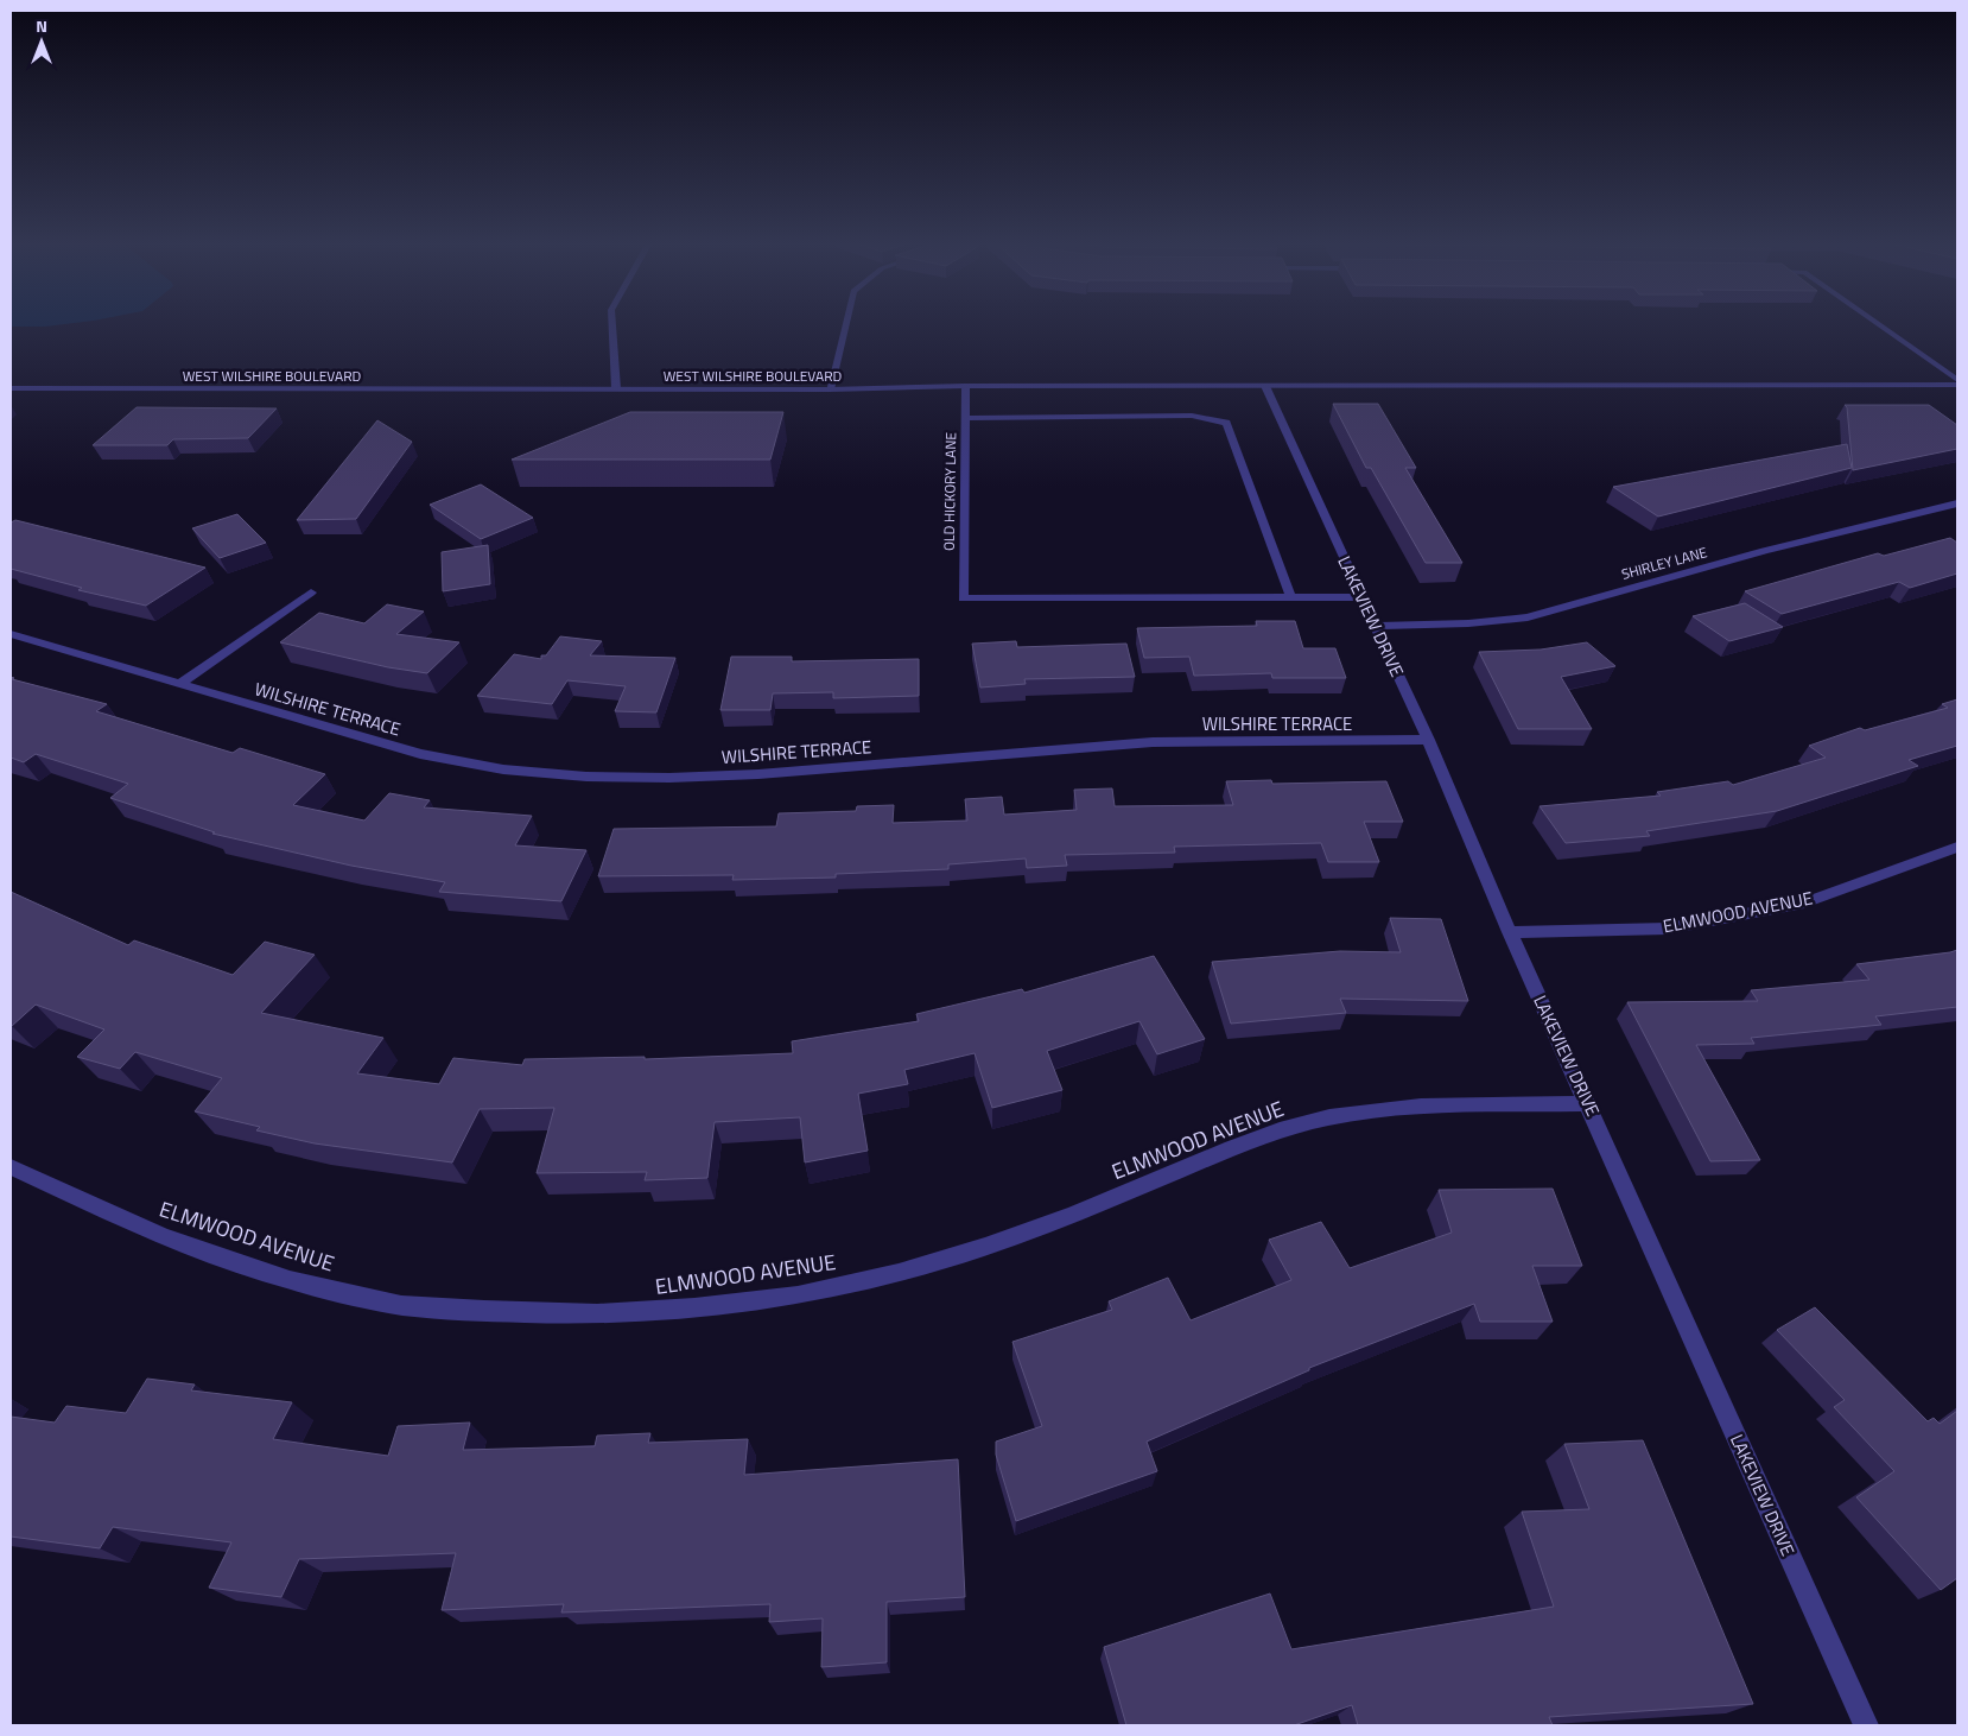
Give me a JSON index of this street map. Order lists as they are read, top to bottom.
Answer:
{
  "streets": {
    "street": [
      "WEST WILSHIRE BOULEVARD",
      "OLD HICKORY LANE",
      "SHIRLEY LANE",
      "LAKEVIEW DRIVE",
      "WILSHIRE TERRACE",
      "ELMWOOD AVENUE"
    ]
  },
  "crossings": [
    ["WEST WILSHIRE BOULEVARD", "OLD HICKORY LANE"],
    ["WEST WILSHIRE BOULEVARD", "LAKEVIEW DRIVE"],
    ["SHIRLEY LANE", "LAKEVIEW DRIVE"],
    ["LAKEVIEW DRIVE", "WILSHIRE TERRACE"],
    ["LAKEVIEW DRIVE", "ELMWOOD AVENUE"]
  ],
  "north": "top"
}
